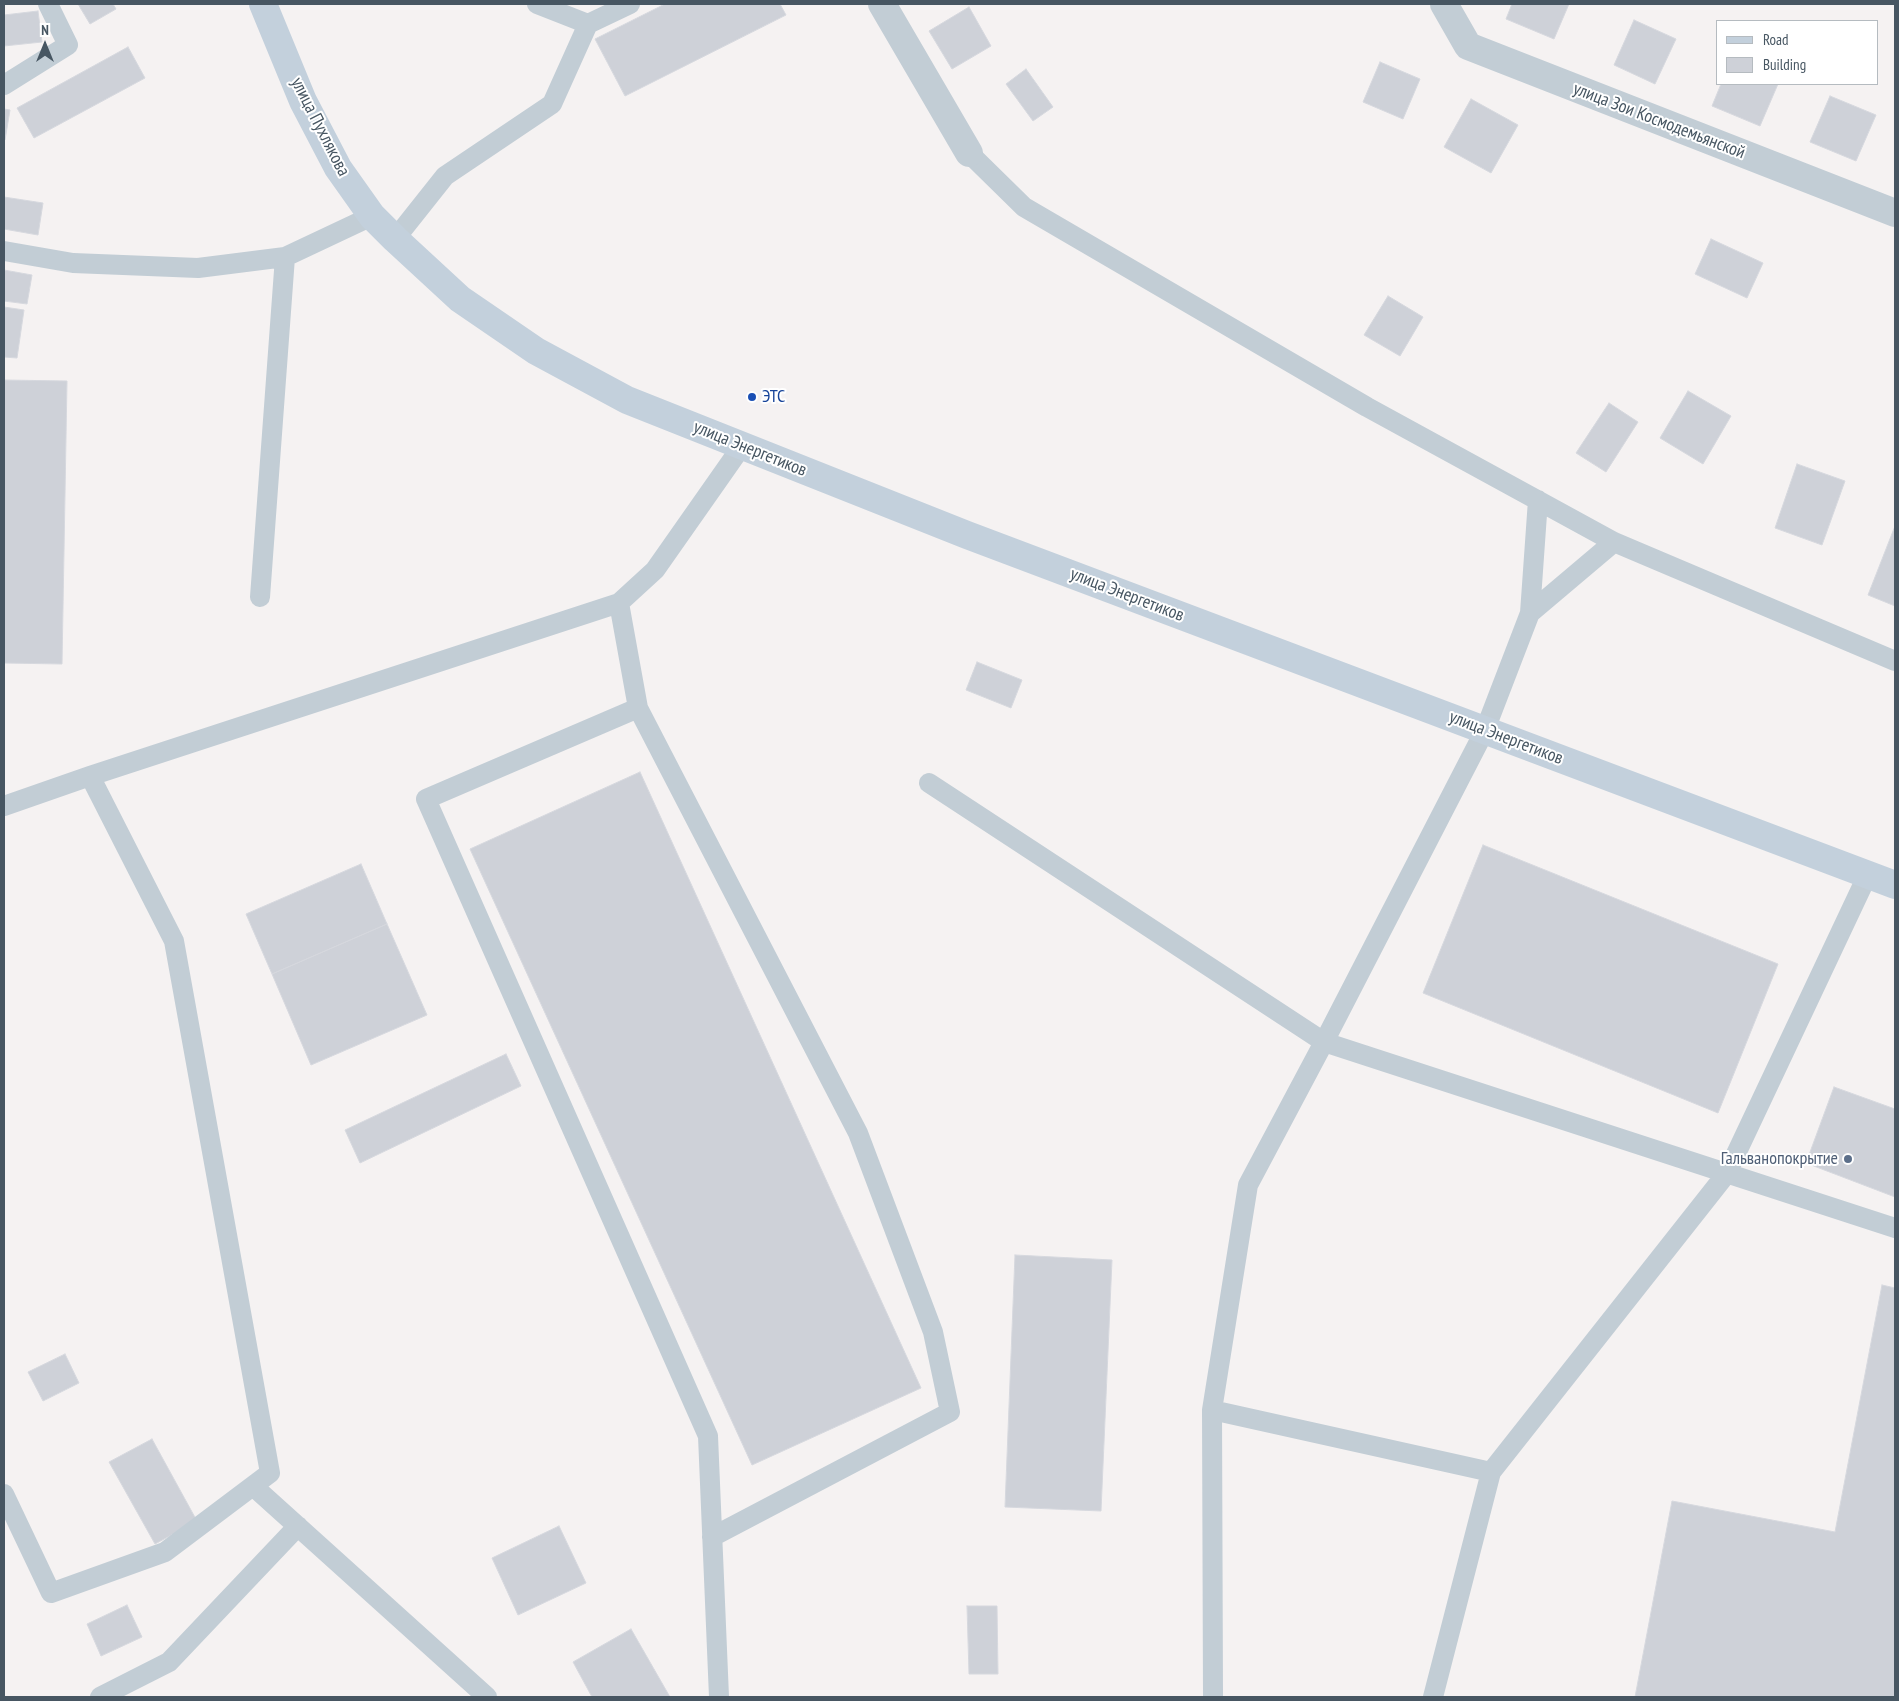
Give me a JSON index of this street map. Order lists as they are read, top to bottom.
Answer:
{
  "streets": {
    "street": ["улица Зои Космодемьянской", "улица Пухлякова", "улица Энергетиков"]
  },
  "crossings": [
    ["улица Пухлякова", "улица Энергетиков"]
  ],
  "places": ["ЭТС", "Гальванопокрытие"],
  "legend": ["Road", "Building"],
  "north": "top"
}
